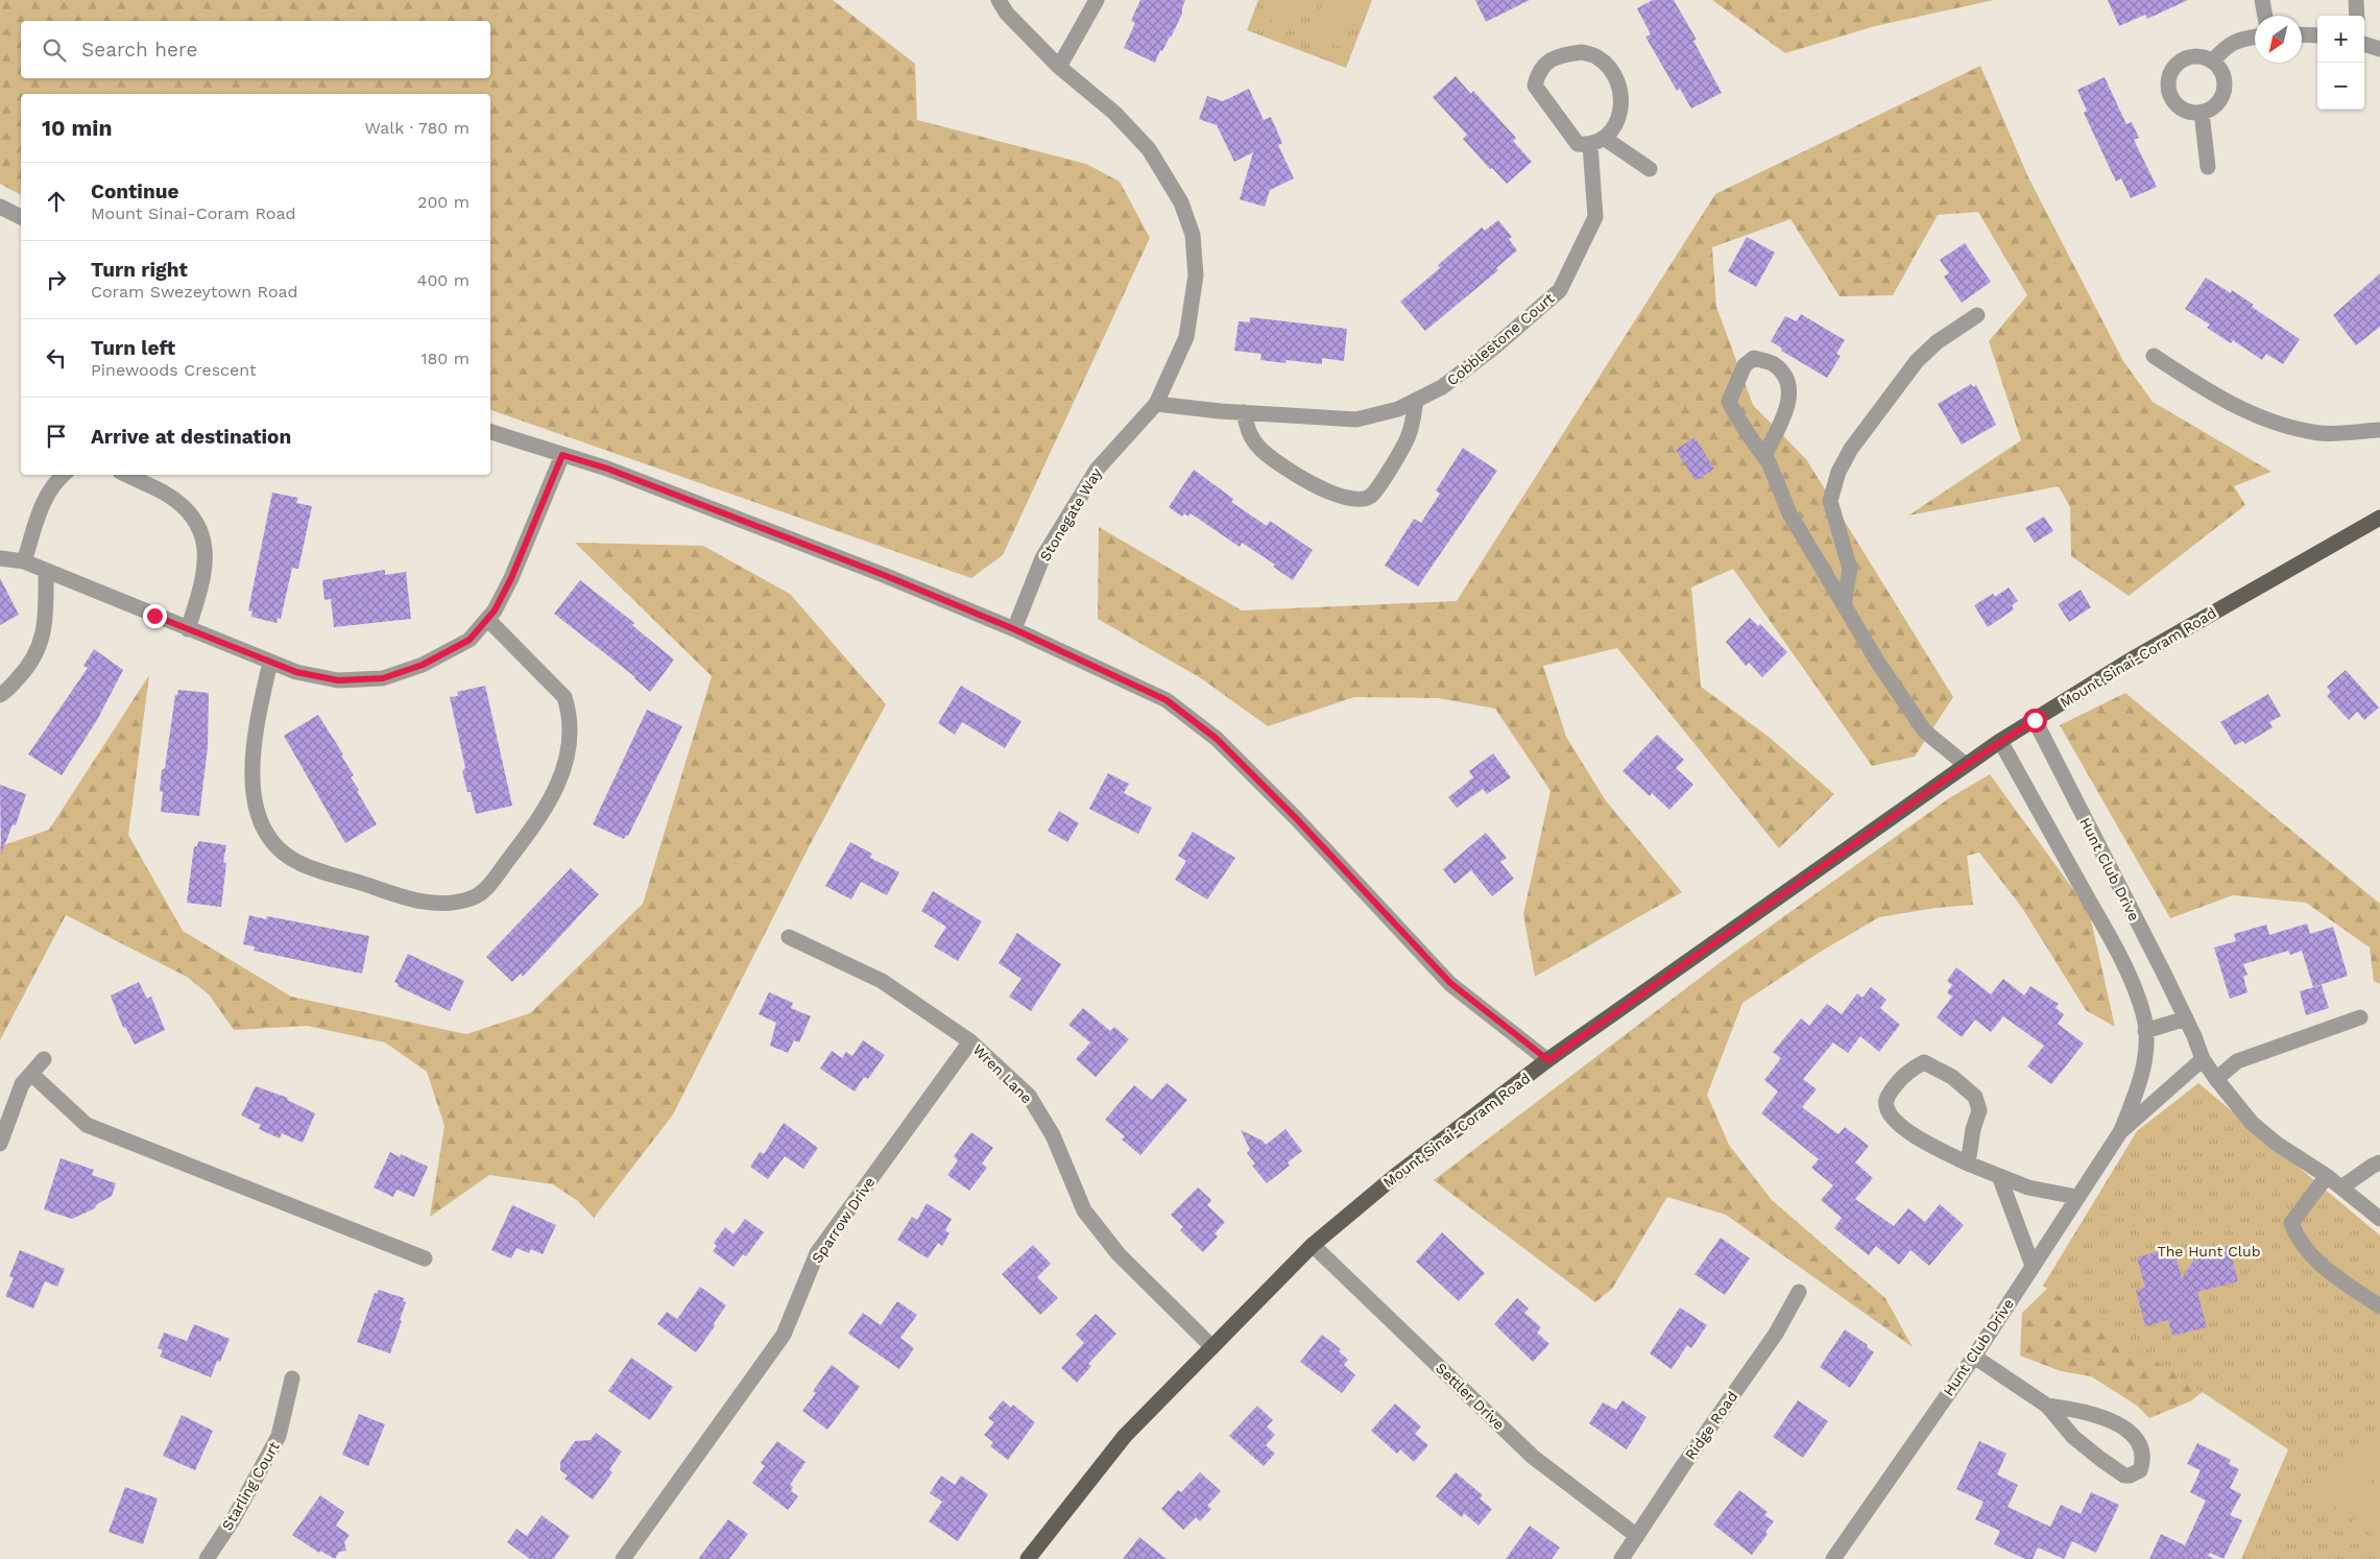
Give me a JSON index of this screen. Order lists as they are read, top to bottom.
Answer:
{
  "streets": {
    "main road": ["Mount Sinai-Coram Road"],
    "street": [
      "Cobblestone Court",
      "Stonegate Way",
      "Hunt Club Drive",
      "Wren Lane",
      "Sparrow Drive",
      "Settler Drive",
      "Ridge Road",
      "Starling Court"
    ]
  },
  "crossings": [
    ["Cobblestone Court", "Stonegate Way"],
    ["Mount Sinai-Coram Road", "Hunt Club Drive"],
    ["Mount Sinai-Coram Road", "Wren Lane"],
    ["Mount Sinai-Coram Road", "Settler Drive"],
    ["Wren Lane", "Sparrow Drive"],
    ["Settler Drive", "Ridge Road"]
  ],
  "parks": ["The Hunt Club"],
  "north": "bottom left",
  "page": {
    "map_buttons": ["+", "−"],
    "search": "Search here",
    "heading": ["10 min", "Walk · 780 m"],
    "list": [
      ["Continue", "Mount Sinai-Coram Road", "200 m"],
      ["Turn right", "Coram Swezeytown Road", "400 m"],
      ["Turn left", "Pinewoods Crescent", "180 m"],
      "Arrive at destination"
    ]
  }
}
